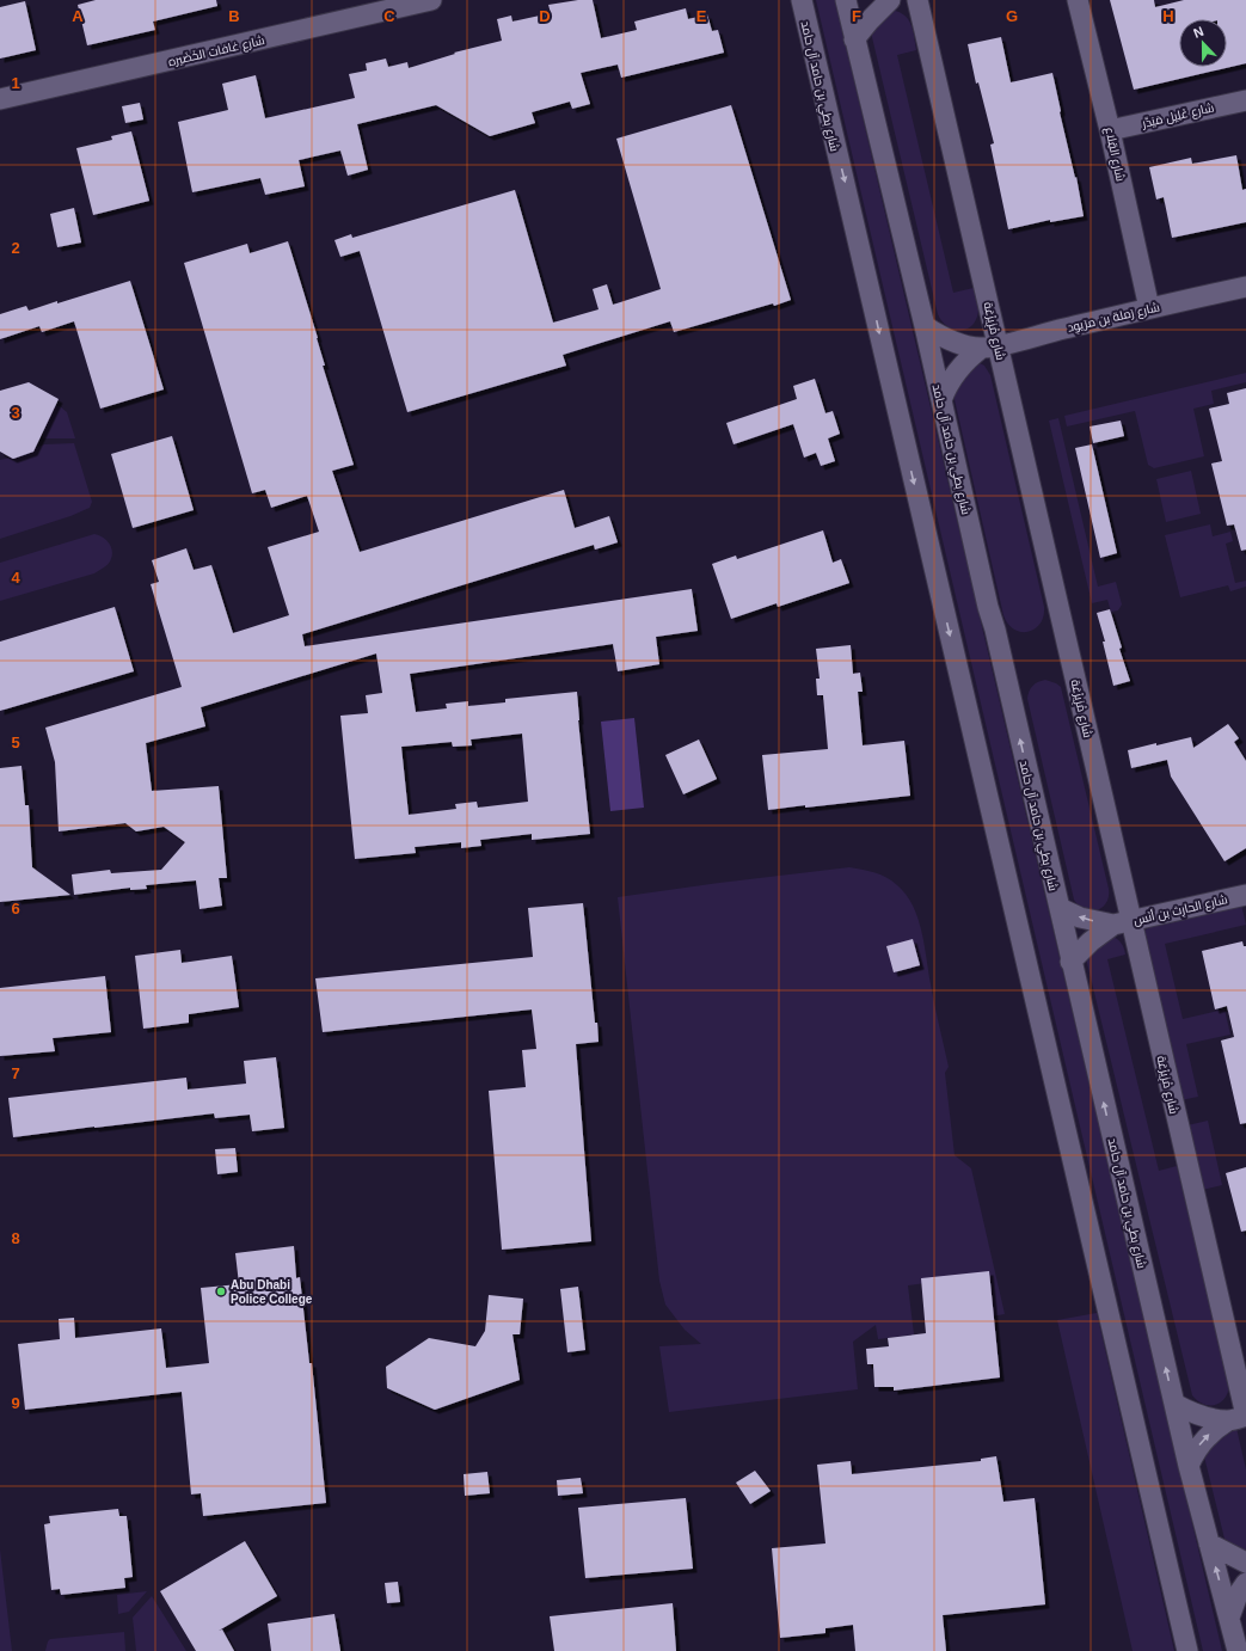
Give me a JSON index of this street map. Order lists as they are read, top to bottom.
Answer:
{
  "streets": {
    "street": [
      "شارع غافات الخَضَيره",
      "شارع بطي بن حامد آل حامد",
      "شارع غَلِيل مَيَدَّر",
      "شارع القِلاع",
      "شارع رَملة بن مرَيوِد",
      "شارع مْزِيرْعَة",
      "شارع الحارِث بن أنَس"
    ]
  },
  "crossings": [
    ["شارع بطي بن حامد آل حامد", "شارع رَملة بن مرَيوِد"],
    ["شارع بطي بن حامد آل حامد", "شارع الحارِث بن أنَس"],
    ["شارع غَلِيل مَيَدَّر", "شارع القِلاع"],
    ["شارع القِلاع", "شارع رَملة بن مرَيوِد"],
    ["شارع رَملة بن مرَيوِد", "شارع مْزِيرْعَة"],
    ["شارع مْزِيرْعَة", "شارع الحارِث بن أنَس"]
  ],
  "places": ["Abu Dhabi Police College"],
  "north": "top",
  "grid": {
    "columns": [
      "A",
      "B",
      "C",
      "D",
      "E",
      "F",
      "G",
      "H"
    ],
    "rows": [
      "1",
      "2",
      "3",
      "4",
      "5",
      "6",
      "7",
      "8",
      "9"
    ]
  }
}
